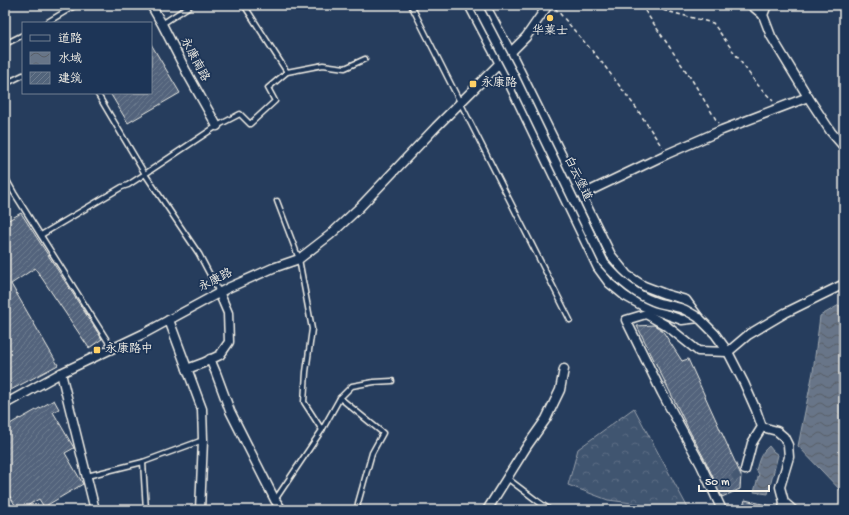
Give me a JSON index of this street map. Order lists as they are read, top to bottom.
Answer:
{
  "streets": {
    "street": ["永康南路", "白云堡道", "永康路"]
  },
  "places": {
    "other": ["华莱士"],
    "transit": ["永康路", "永康路中"]
  },
  "legend": ["道路", "水域", "建筑"],
  "scale_bar": "50 m"
}
